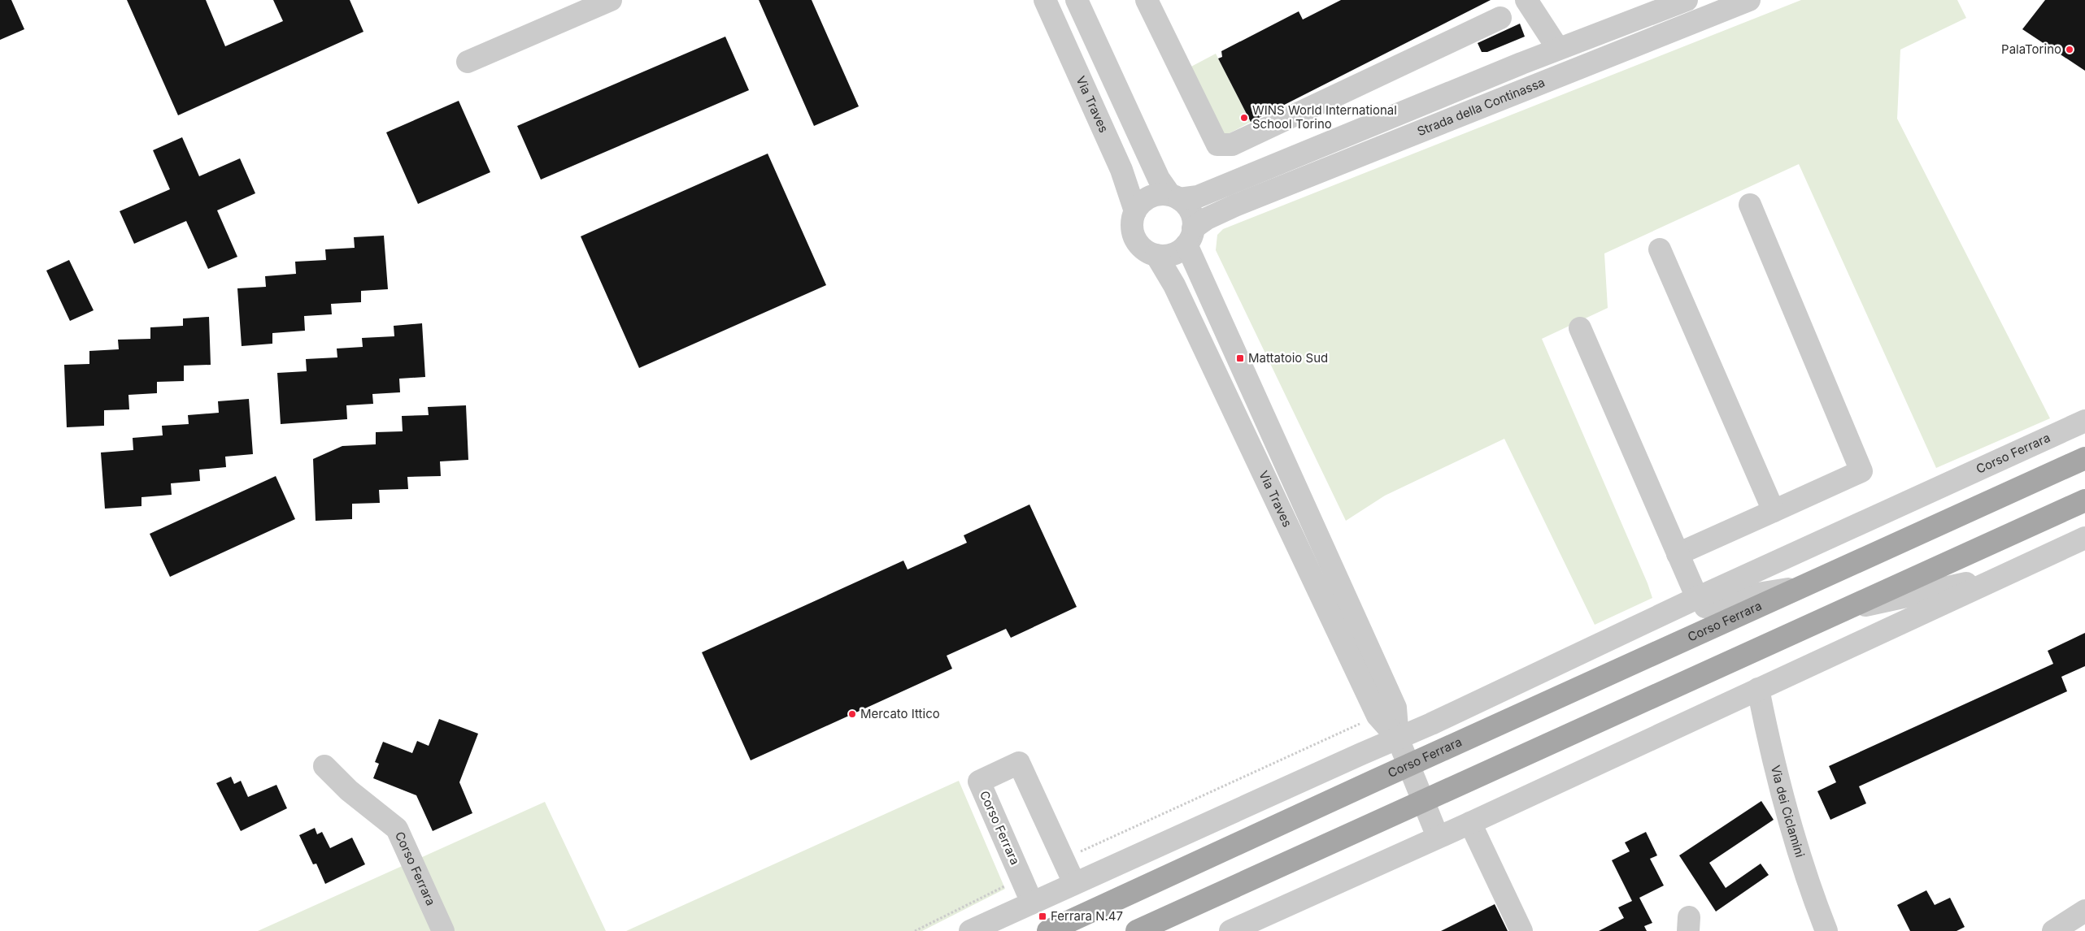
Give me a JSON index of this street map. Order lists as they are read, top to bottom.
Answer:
{
  "streets": {
    "main road": ["Corso Ferrara"],
    "street": ["Via Traves", "Strada della Continassa", "Via dei Ciclamini"]
  },
  "crossings": [
    ["Via Traves", "Strada della Continassa"],
    ["Via Traves", "Corso Ferrara"]
  ],
  "places": {
    "other": ["PalaTorino", "WINS World International School Torino", "Mercato Ittico"],
    "transit": ["Mattatoio Sud", "Ferrara N.47"]
  }
}
